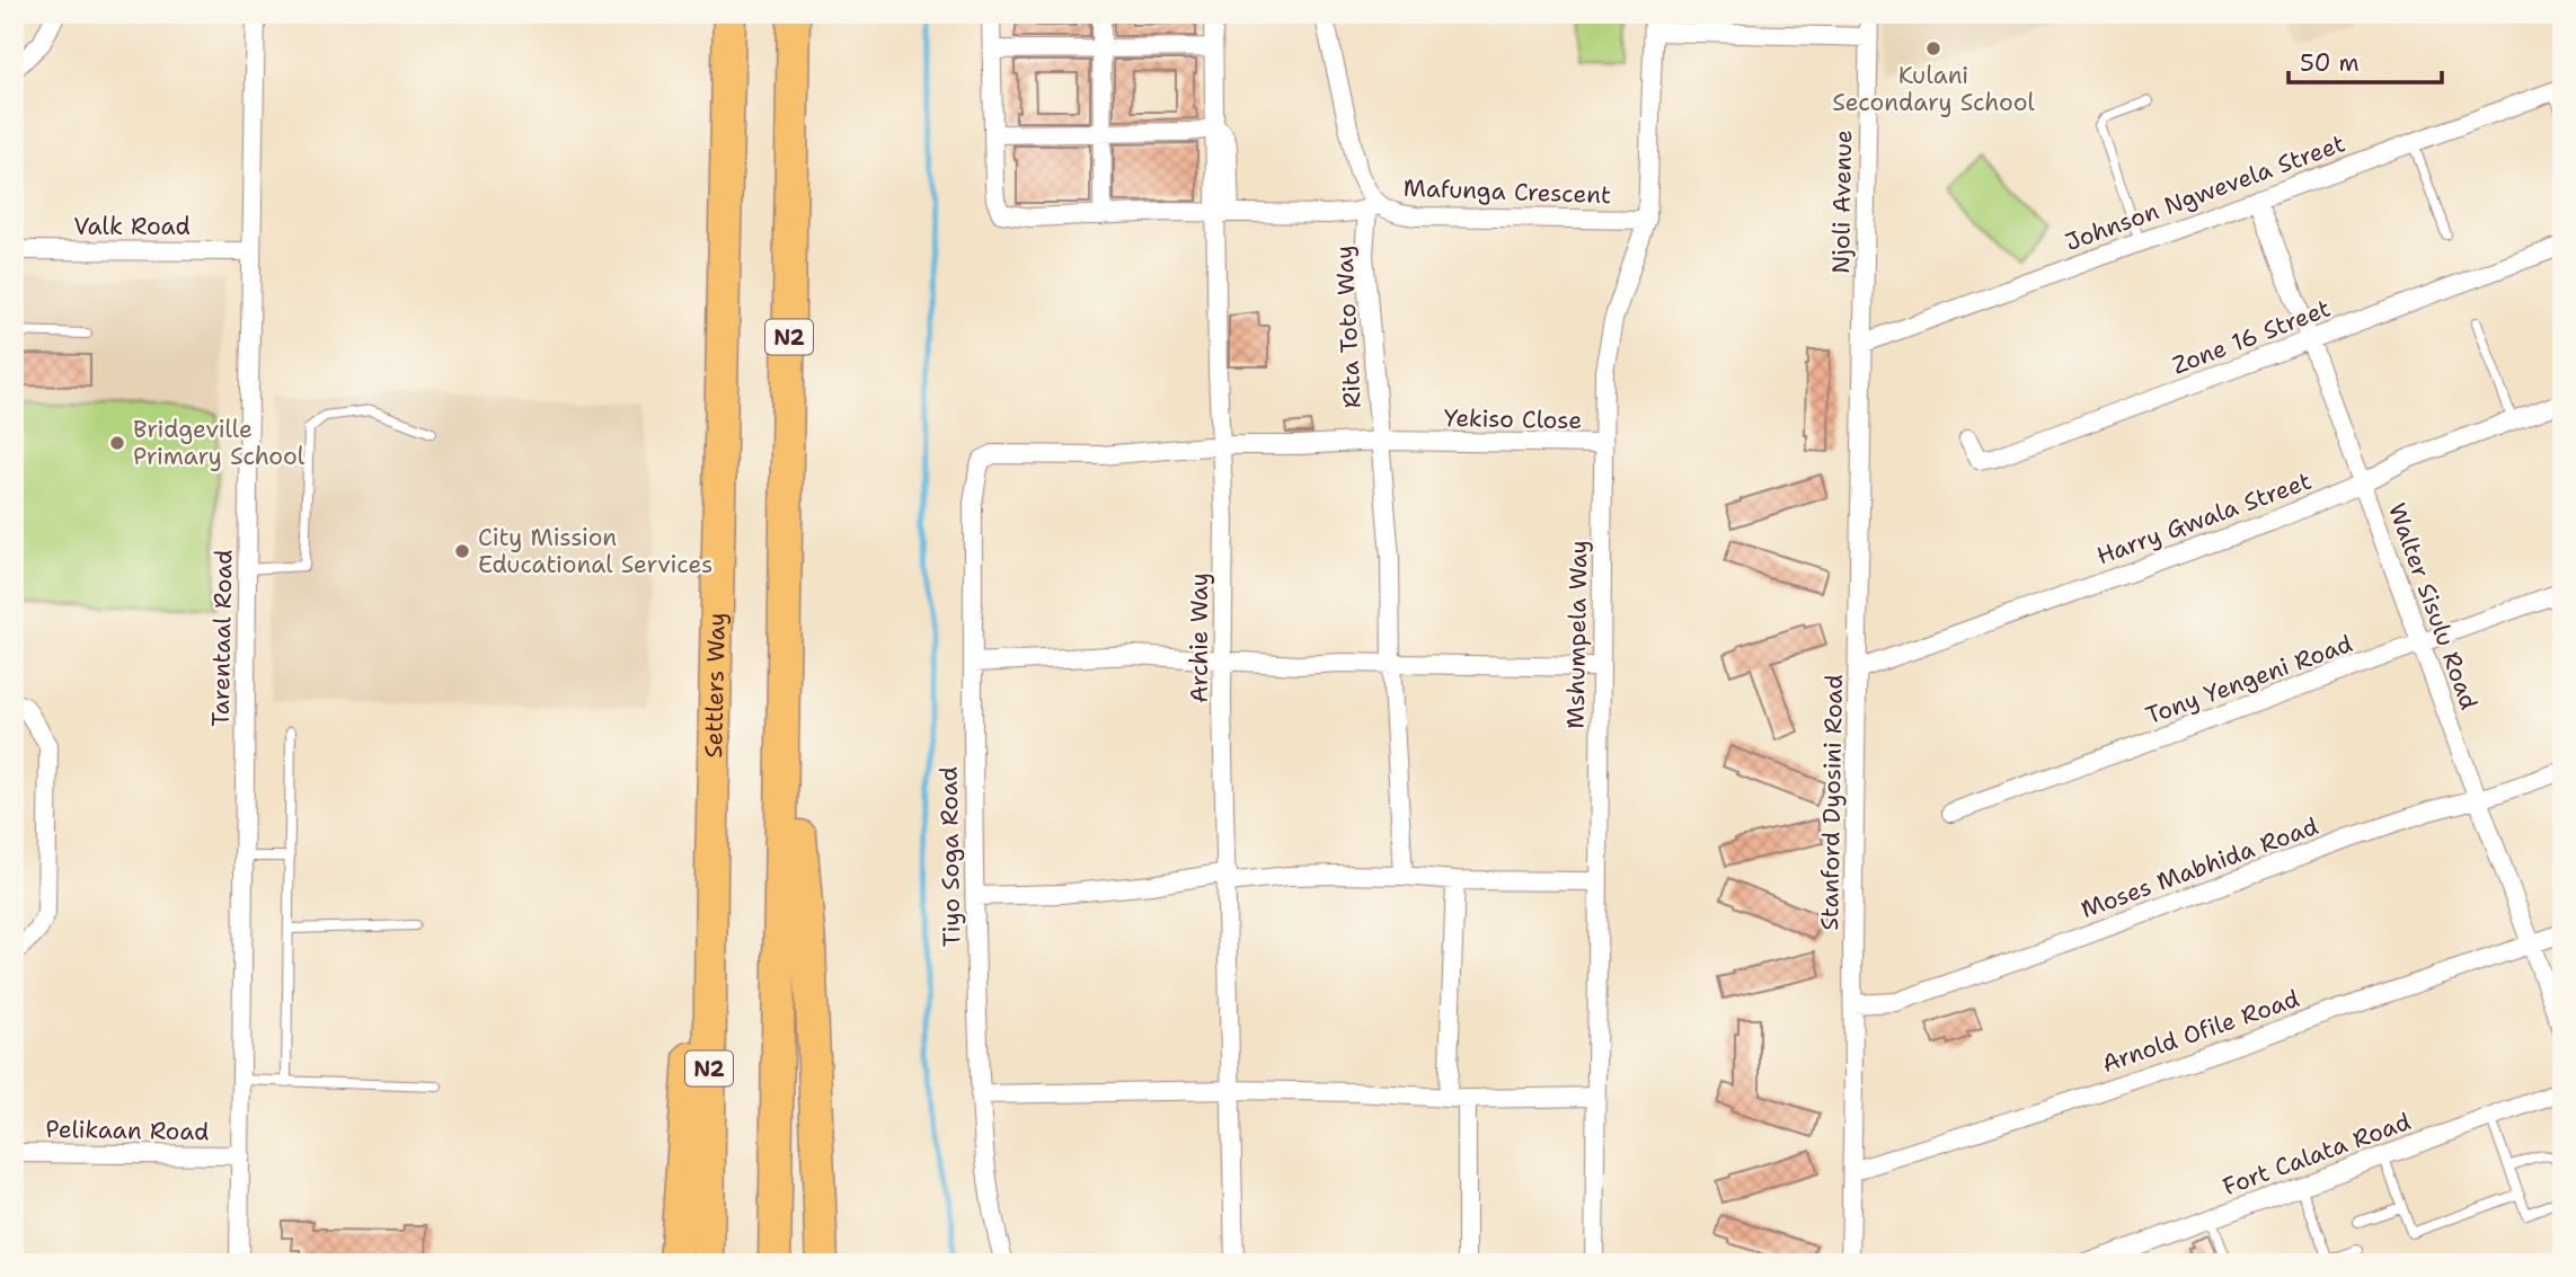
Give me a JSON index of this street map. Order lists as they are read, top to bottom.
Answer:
{
  "streets": {
    "highway": ["N2", "Settlers Way"],
    "street": [
      "Mafunga Crescent",
      "Johnson Ngwevela Street",
      "Njoli Avenue",
      "Valk Road",
      "Rita Toto Way",
      "Zone 16 Street",
      "Yekiso Close",
      "Harry Gwala Street",
      "Walter Sisulu Road",
      "Mshumpela Way",
      "Tarentaal Road",
      "Archie Way",
      "Tony Yengeni Road",
      "Stanford Dyosini Road",
      "Tiyo Soga Road",
      "Moses Mabhida Road",
      "Arnold Ofile Road",
      "Pelikaan Road",
      "Fort Calata Road"
    ]
  },
  "crossings": [
    ["Mafunga Crescent", "Rita Toto Way"],
    ["Mafunga Crescent", "Mshumpela Way"],
    ["Johnson Ngwevela Street", "Njoli Avenue"],
    ["Johnson Ngwevela Street", "Walter Sisulu Road"],
    ["Johnson Ngwevela Street", "Stanford Dyosini Road"],
    ["Njoli Avenue", "Stanford Dyosini Road"],
    ["Valk Road", "Tarentaal Road"],
    ["Rita Toto Way", "Yekiso Close"],
    ["Zone 16 Street", "Walter Sisulu Road"],
    ["Yekiso Close", "Mshumpela Way"],
    ["Yekiso Close", "Archie Way"],
    ["Yekiso Close", "Tiyo Soga Road"],
    ["Harry Gwala Street", "Walter Sisulu Road"],
    ["Harry Gwala Street", "Stanford Dyosini Road"],
    ["Walter Sisulu Road", "Tony Yengeni Road"],
    ["Walter Sisulu Road", "Moses Mabhida Road"],
    ["Walter Sisulu Road", "Arnold Ofile Road"],
    ["Tarentaal Road", "Pelikaan Road"],
    ["Stanford Dyosini Road", "Moses Mabhida Road"],
    ["Stanford Dyosini Road", "Arnold Ofile Road"]
  ],
  "places": ["Kulani Secondary School", "Bridgeville Primary School", "City Mission Educational Services"],
  "scale_bar": "50 m"
}
